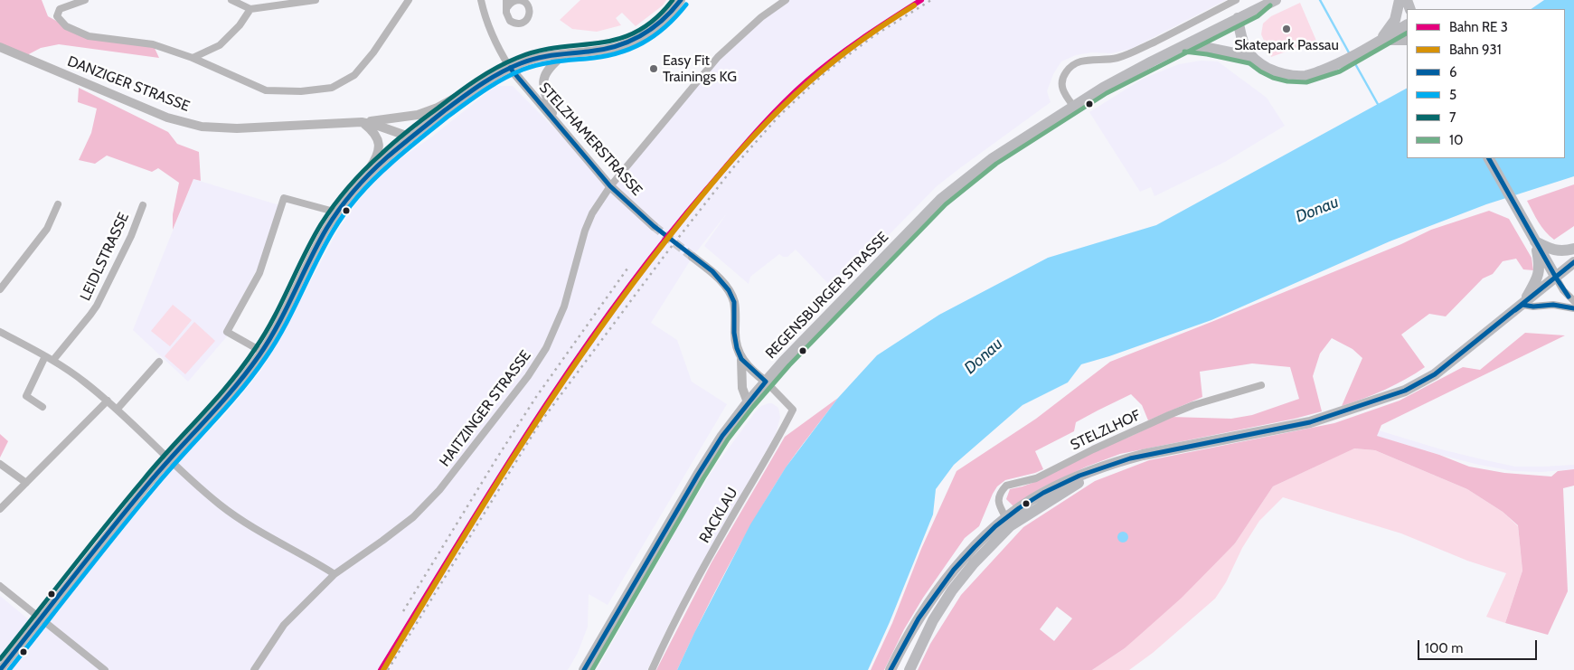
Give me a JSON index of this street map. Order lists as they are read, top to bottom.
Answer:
{
  "streets": {
    "main road": ["REGENSBURGER STRASSE"],
    "street": [
      "DANZIGER STRASSE",
      "STELZHAMERSTRASSE",
      "LEIDLSTRASSE",
      "HAITZINGER STRASSE",
      "STELZLHOF",
      "RACKLAU"
    ]
  },
  "crossings": [
    ["STELZHAMERSTRASSE", "HAITZINGER STRASSE"],
    ["REGENSBURGER STRASSE", "RACKLAU"]
  ],
  "water": ["Donau"],
  "places": ["Skatepark Passau", "Easy Fit Trainings KG"],
  "lines": [
    "transit line 6",
    "transit line 7",
    "transit line 5",
    "rail line 931",
    "transit line 10"
  ],
  "legend": [
    "Bahn RE 3",
    "Bahn 931",
    "6",
    "5",
    "7",
    "10"
  ],
  "scale_bar": "100 m"
}
